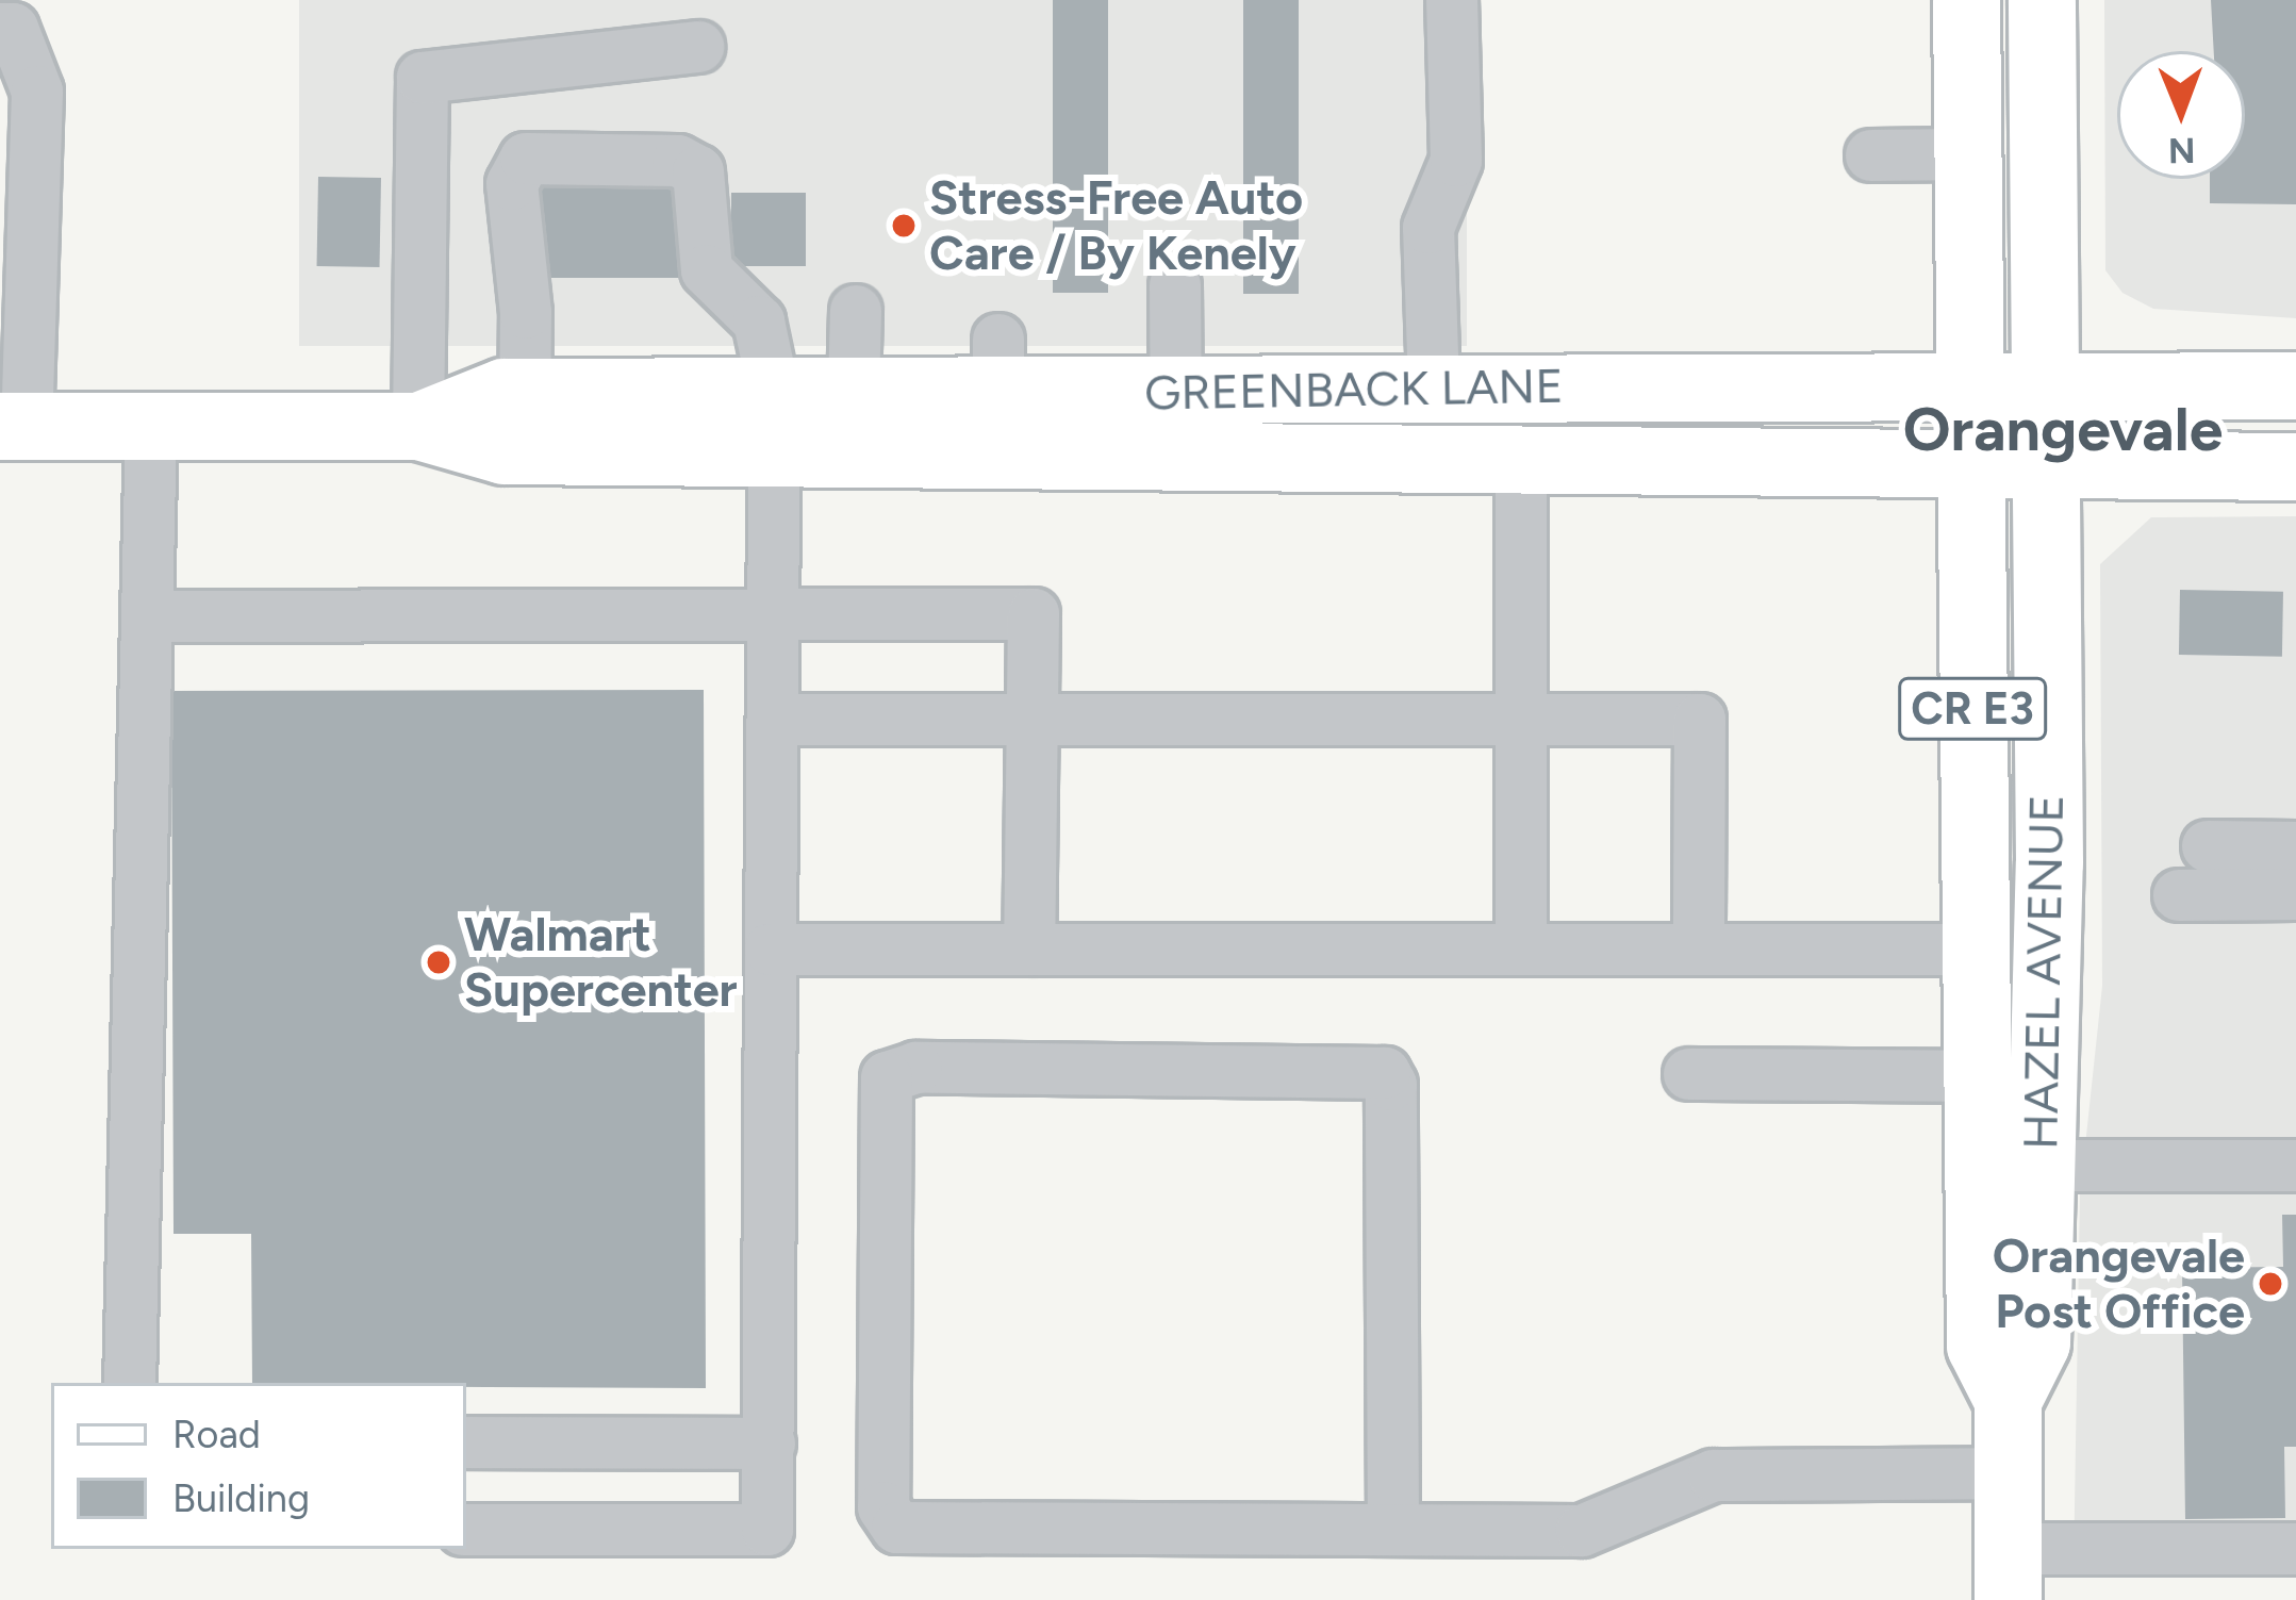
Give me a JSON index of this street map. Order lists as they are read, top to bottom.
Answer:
{
  "streets": {
    "main road": ["GREENBACK LANE", "CR E3", "HAZEL AVENUE"]
  },
  "crossings": [
    ["GREENBACK LANE", "HAZEL AVENUE"]
  ],
  "districts": ["Orangevale"],
  "places": ["Stress-Free Auto Care / By Kenely", "Walmart Supercenter", "Orangevale Post Office"],
  "legend": ["Road", "Building"],
  "north": "bottom"
}
